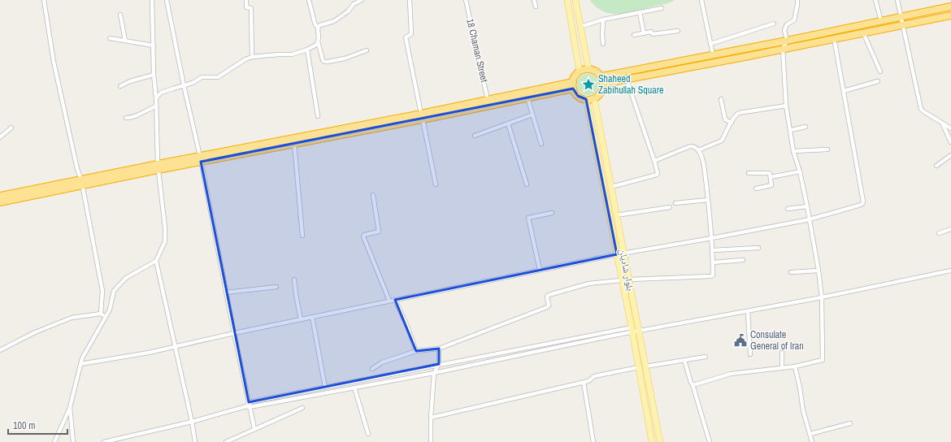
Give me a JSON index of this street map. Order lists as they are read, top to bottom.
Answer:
{
  "streets": {
    "main road": ["بلوار شادیان"],
    "street": ["18 Chaman Street"]
  },
  "places": {
    "place": ["Shaheed Zabihullah Square"],
    "public building": ["Consulate General of Iran"]
  },
  "scale_bar": "100 m"
}
